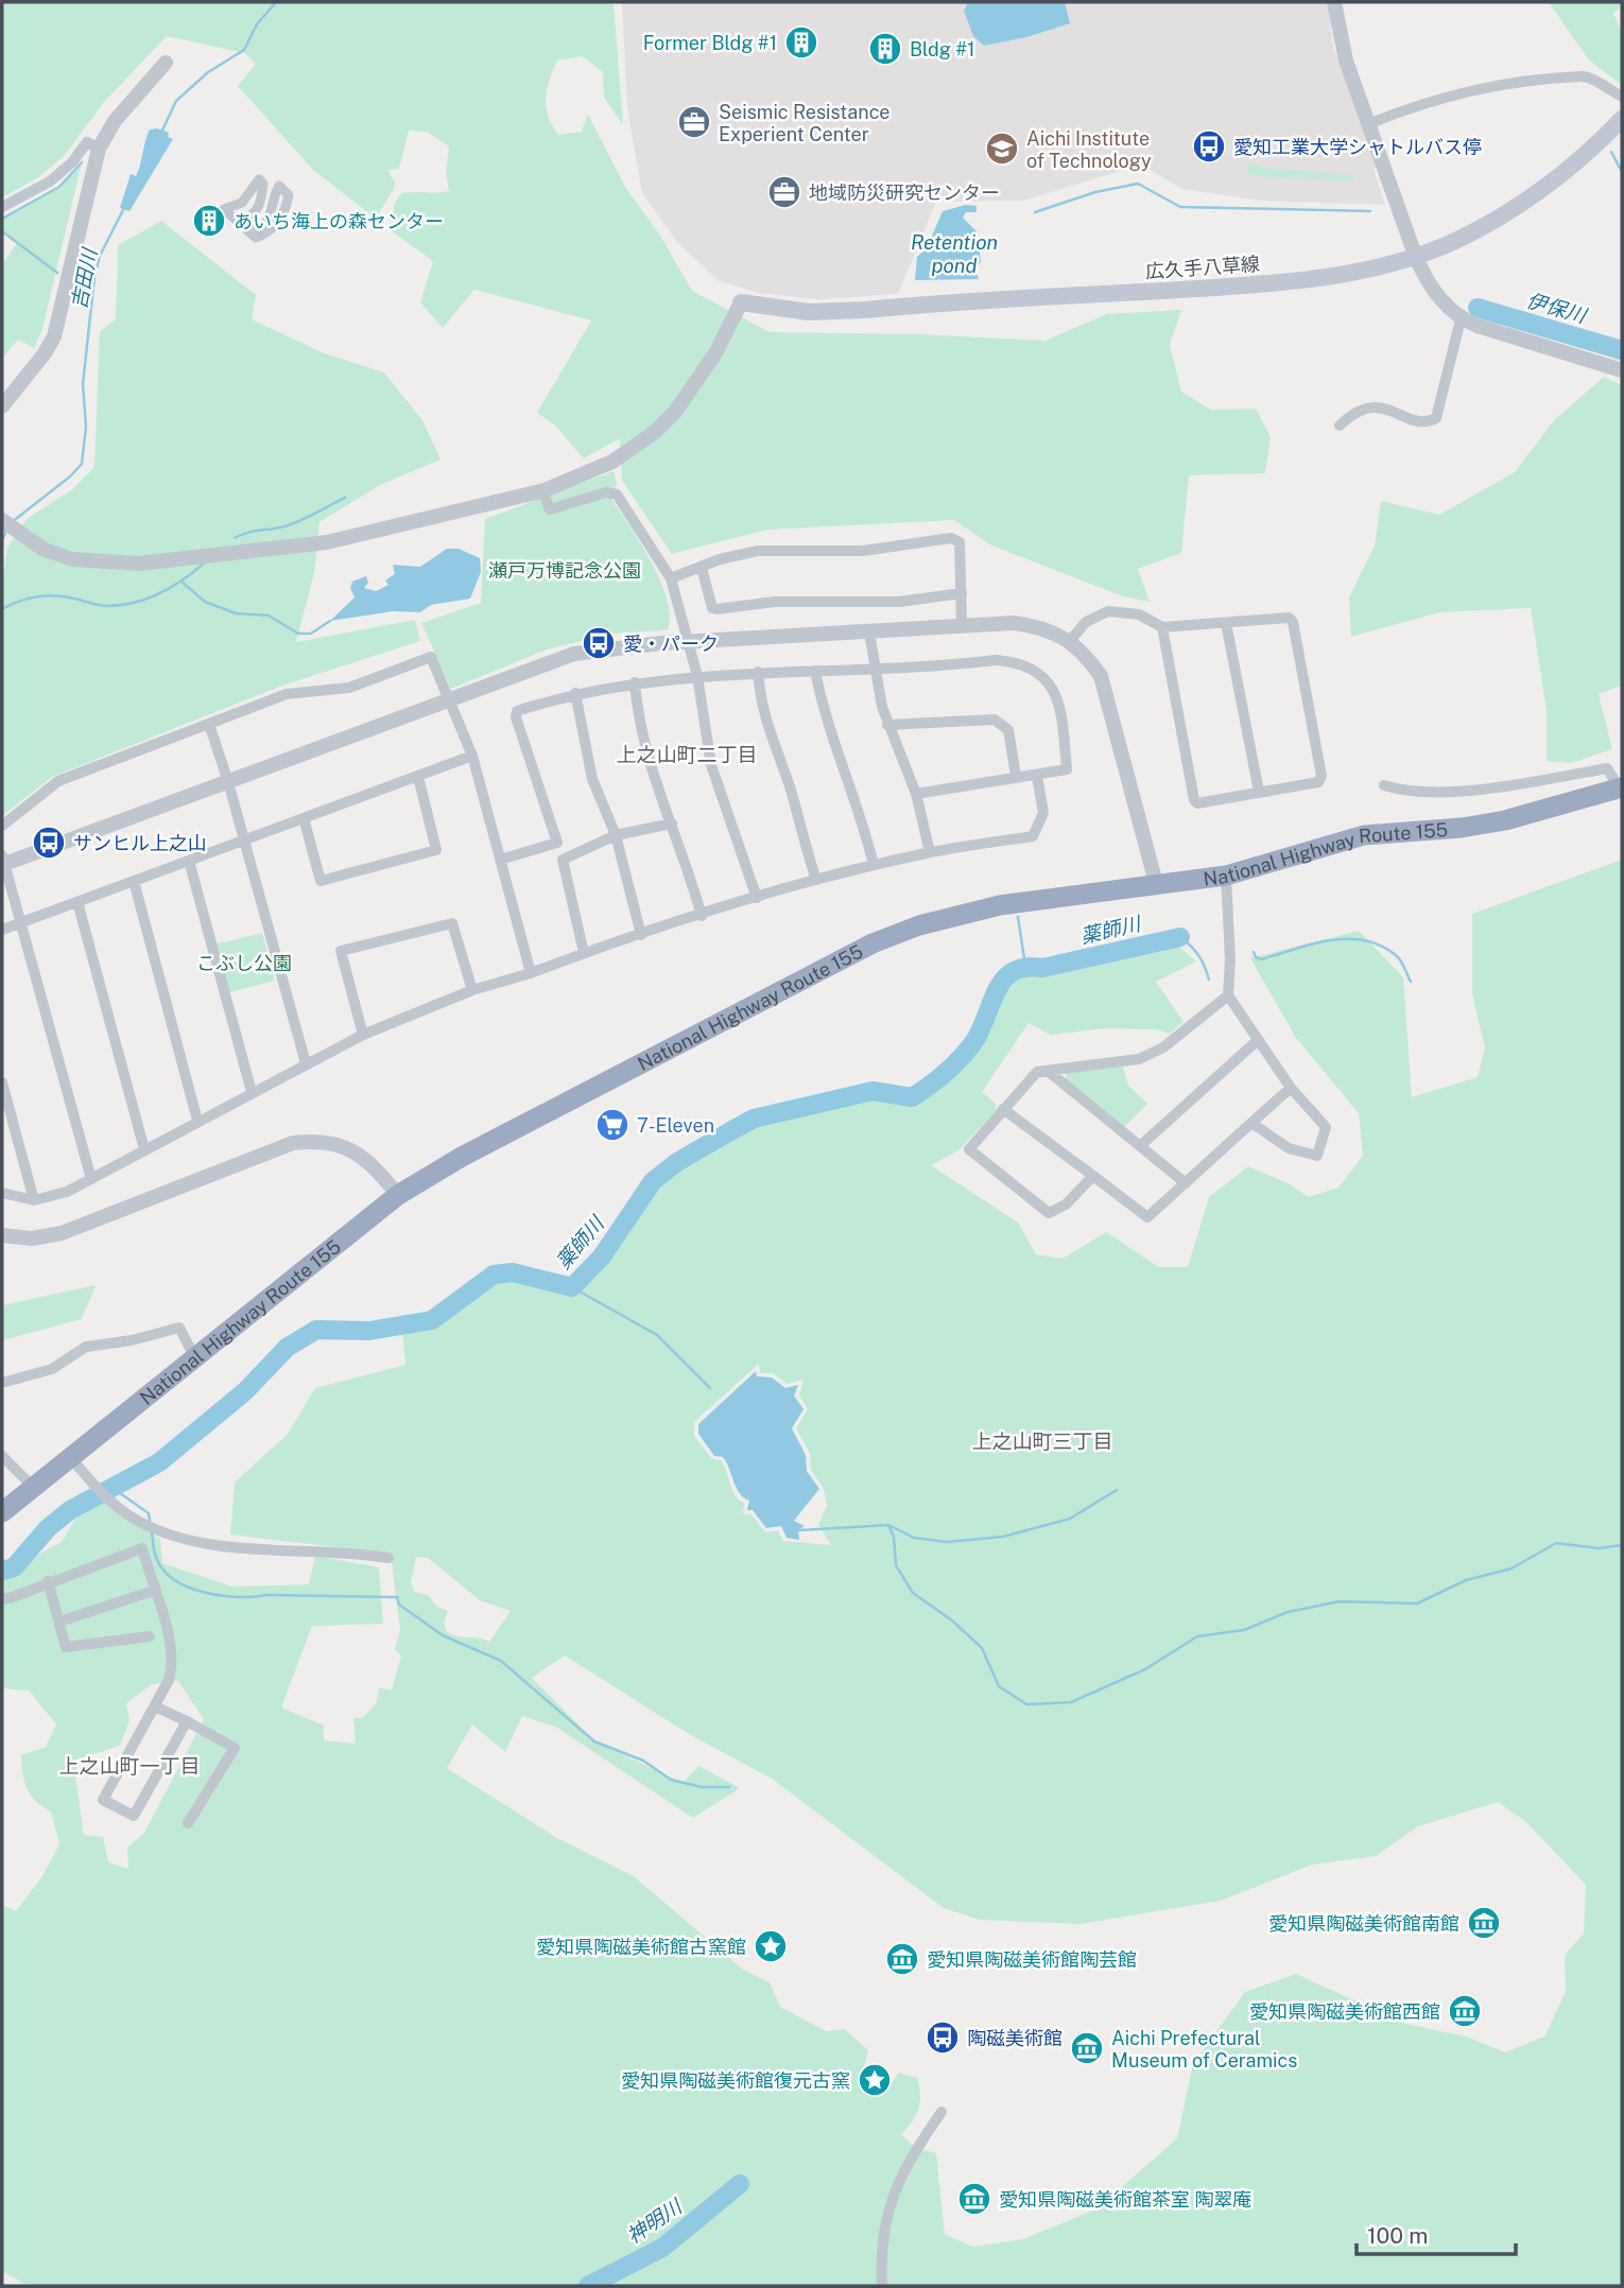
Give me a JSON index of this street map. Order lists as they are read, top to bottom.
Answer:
{
  "streets": {
    "highway": ["National Highway Route 155"],
    "main road": ["広久手八草線"]
  },
  "districts": ["上之山町二丁目", "上之山町三丁目", "上之山町一丁目"],
  "water": [
    "Retention pond",
    "吉田川",
    "伊保川",
    "薬師川",
    "神明川"
  ],
  "parks": ["瀬戸万博記念公園", "こぶし公園"],
  "places": {
    "building": ["Former Bldg #1", "Bldg #1", "あいち海上の森センター"],
    "office": ["Seismic Resistance Experient Center", "地域防災研究センター"],
    "bus stop": [
      "愛知工業大学シャトルバス停",
      "愛・パーク",
      "サンヒル上之山",
      "陶磁美術館"
    ],
    "school or university": ["Aichi Institute of Technology"],
    "supermarket": ["7-Eleven"],
    "museum": [
      "愛知県陶磁美術館南館",
      "愛知県陶磁美術館陶芸館",
      "愛知県陶磁美術館西館",
      "Aichi Prefectural Museum of Ceramics",
      "愛知県陶磁美術館茶室 陶翠庵"
    ],
    "place": ["愛知県陶磁美術館古窯館", "愛知県陶磁美術館復元古窯"]
  },
  "scale_bar": "100 m"
}
